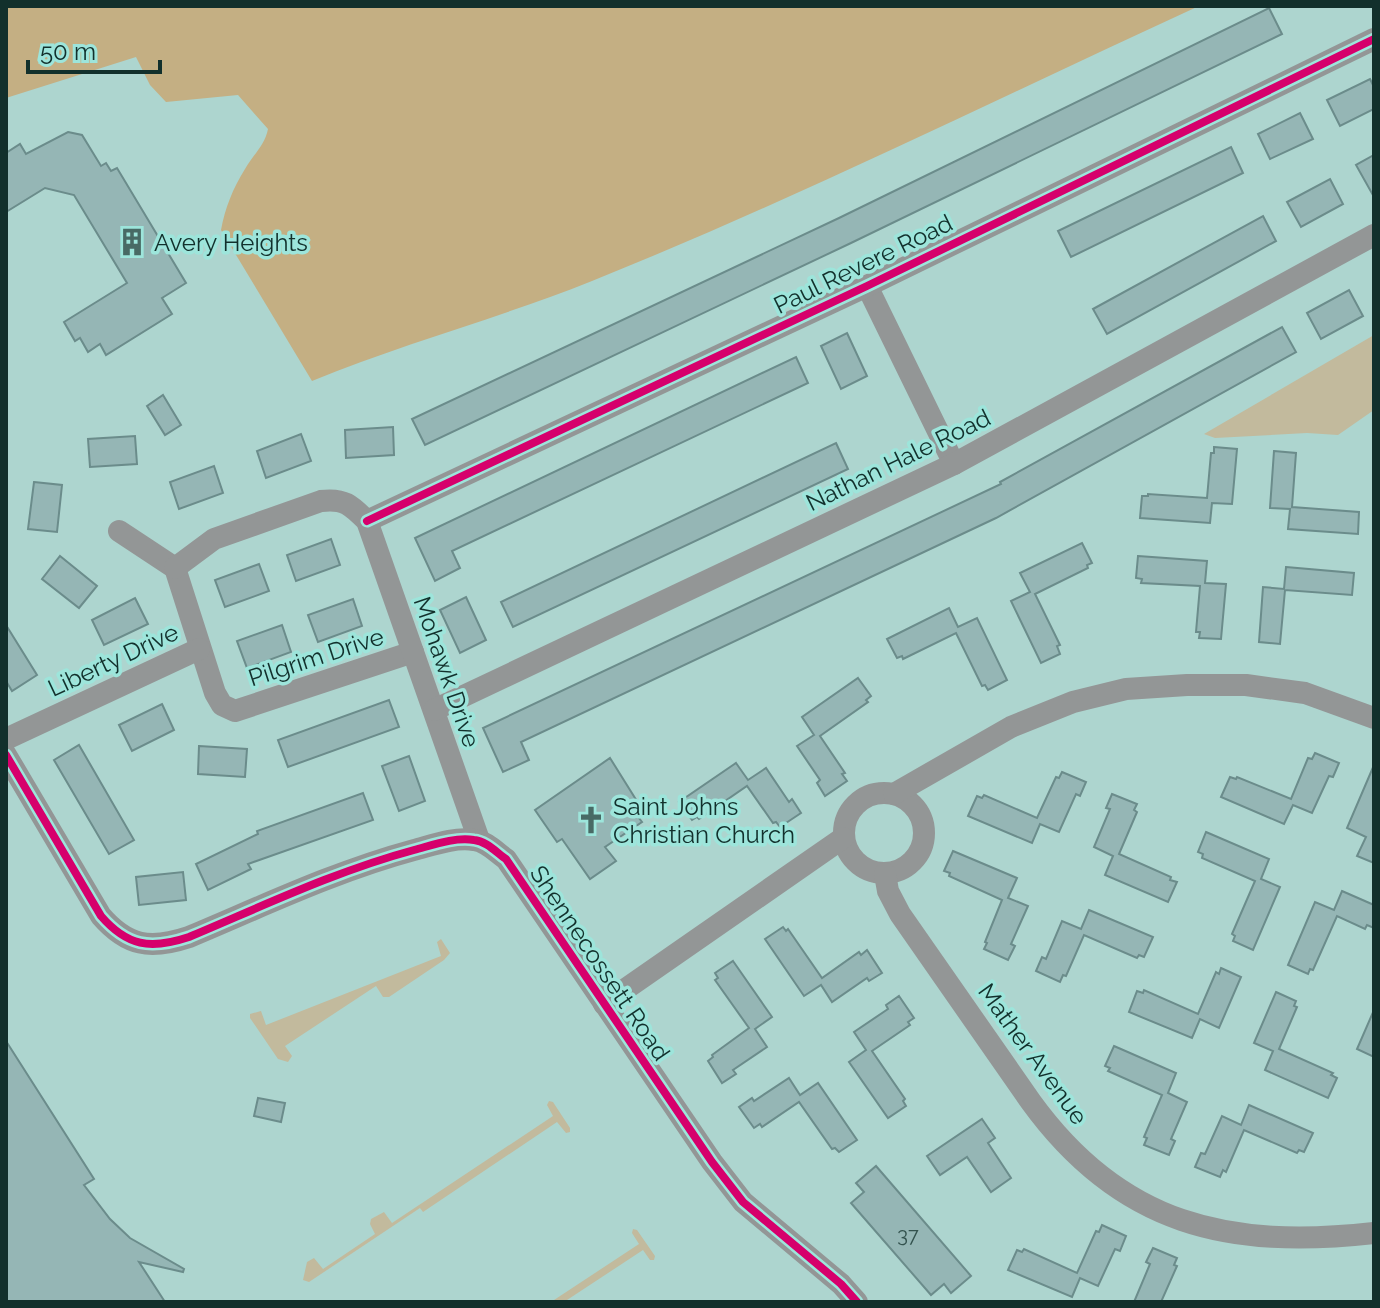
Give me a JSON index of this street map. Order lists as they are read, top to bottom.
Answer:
{
  "streets": {
    "street": [
      "Paul Revere Road",
      "Nathan Hale Road",
      "Pilgrim Drive",
      "Liberty Drive",
      "Mohawk Drive",
      "Shennecossett Road",
      "Mather Avenue"
    ]
  },
  "crossings": [
    ["Paul Revere Road", "Mohawk Drive"],
    ["Nathan Hale Road", "Mohawk Drive"],
    ["Pilgrim Drive", "Liberty Drive"],
    ["Pilgrim Drive", "Mohawk Drive"],
    ["Mohawk Drive", "Shennecossett Road"]
  ],
  "places": {
    "building": ["Avery Heights"],
    "church": ["Saint Johns Christian Church"]
  },
  "house_numbers": ["37"],
  "scale_bar": "50 m"
}
